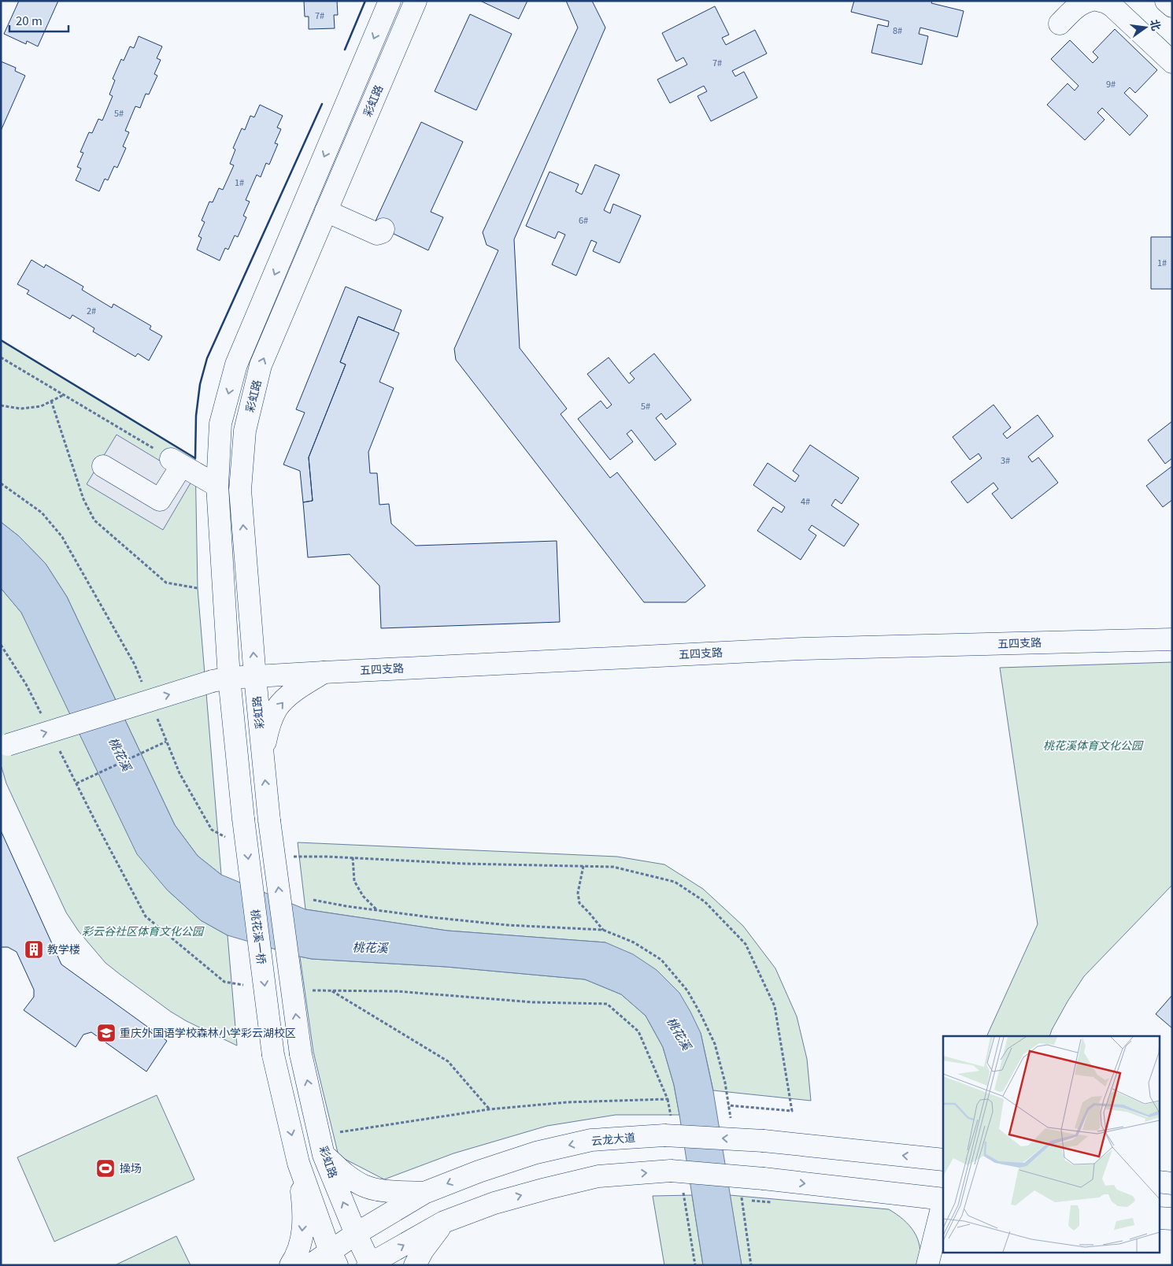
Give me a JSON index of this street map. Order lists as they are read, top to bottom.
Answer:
{
  "streets": {
    "main road": [
      "彩虹路",
      "五四支路",
      "桃花溪一桥",
      "云龙大道"
    ]
  },
  "crossings": [
    ["彩虹路", "五四支路"],
    ["彩虹路", "云龙大道"],
    ["五四支路", "桃花溪一桥"]
  ],
  "one_way": ["桃花溪一桥"],
  "water": ["桃花溪"],
  "parks": ["桃花溪体育文化公园", "彩云谷社区体育文化公园"],
  "places": {
    "building": ["教学楼"],
    "school or university": ["重庆外国语学校森林小学彩云湖校区"],
    "sports": ["操场"]
  },
  "house_numbers": [
    "7#",
    "8#",
    "7#",
    "9#",
    "5#",
    "1#",
    "6#",
    "1#",
    "2#",
    "5#",
    "3#",
    "4#"
  ],
  "scale_bar": "20 m",
  "north": "right"
}
